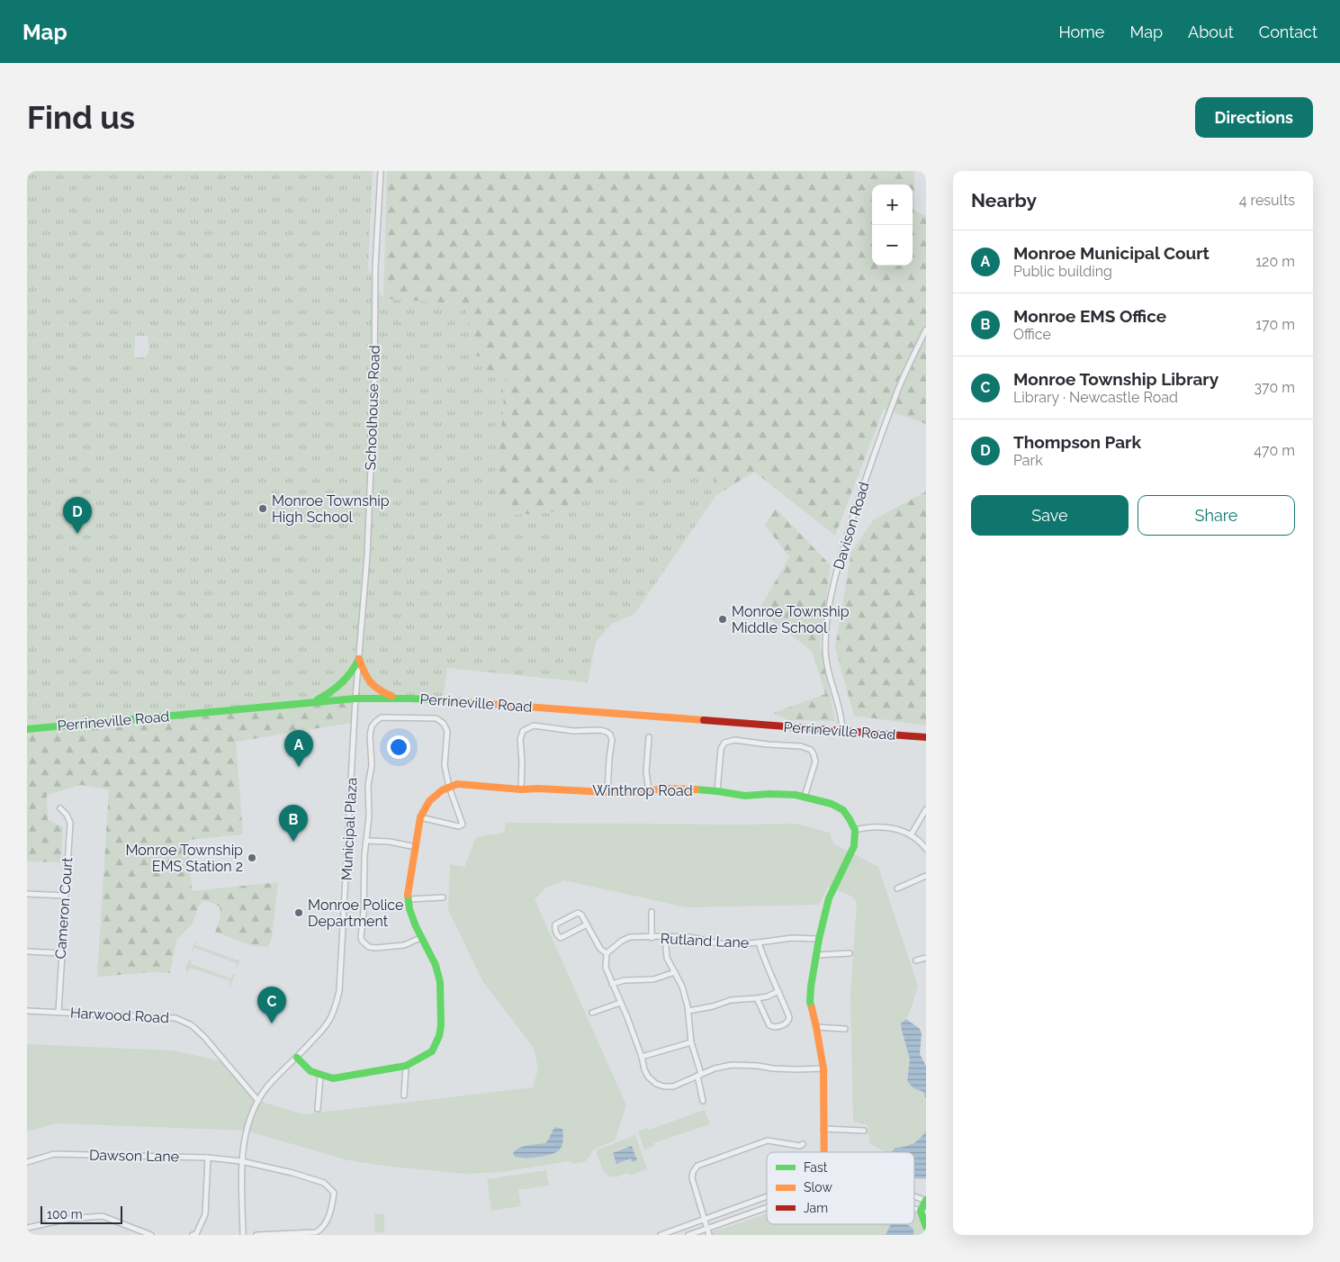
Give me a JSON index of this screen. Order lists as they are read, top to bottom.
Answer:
{
  "streets": {
    "street": [
      "Schoolhouse Road",
      "Davison Road",
      "Perrineville Road",
      "Winthrop Road",
      "Municipal Plaza",
      "Cameron Court",
      "Rutland Lane",
      "Harwood Road",
      "Dawson Lane"
    ]
  },
  "crossings": [
    ["Schoolhouse Road", "Perrineville Road"],
    ["Schoolhouse Road", "Municipal Plaza"],
    ["Davison Road", "Perrineville Road"],
    ["Perrineville Road", "Municipal Plaza"],
    ["Municipal Plaza", "Harwood Road"],
    ["Municipal Plaza", "Dawson Lane"],
    ["Cameron Court", "Harwood Road"]
  ],
  "places": [
    "Monroe Township High School",
    "Monroe Township Middle School",
    "Monroe Township EMS Station 2",
    "Monroe Police Department"
  ],
  "legend": ["Fast", "Slow", "Jam"],
  "scale_bar": "100 m",
  "page": {
    "header": "Map",
    "nav": [
      "Home",
      "Map",
      "About",
      "Contact"
    ],
    "buttons": [
      "Directions",
      ["Save", "Share"]
    ],
    "title": "Find us",
    "heading": ["Nearby", "4 results"],
    "map_buttons": ["+", "−"],
    "list": [
      {
        "mark": "A",
        "name": "Monroe Municipal Court",
        "note": "Public building",
        "value": "120 m"
      },
      {
        "mark": "B",
        "name": "Monroe EMS Office",
        "note": "Office",
        "value": "170 m"
      },
      {
        "mark": "C",
        "name": "Monroe Township Library",
        "note": "Library · Newcastle Road",
        "value": "370 m"
      },
      {
        "mark": "D",
        "name": "Thompson Park",
        "note": "Park",
        "value": "470 m"
      }
    ],
    "pins": [
      "D",
      "A",
      "B",
      "C"
    ],
    "scale": "100 m"
  }
}
